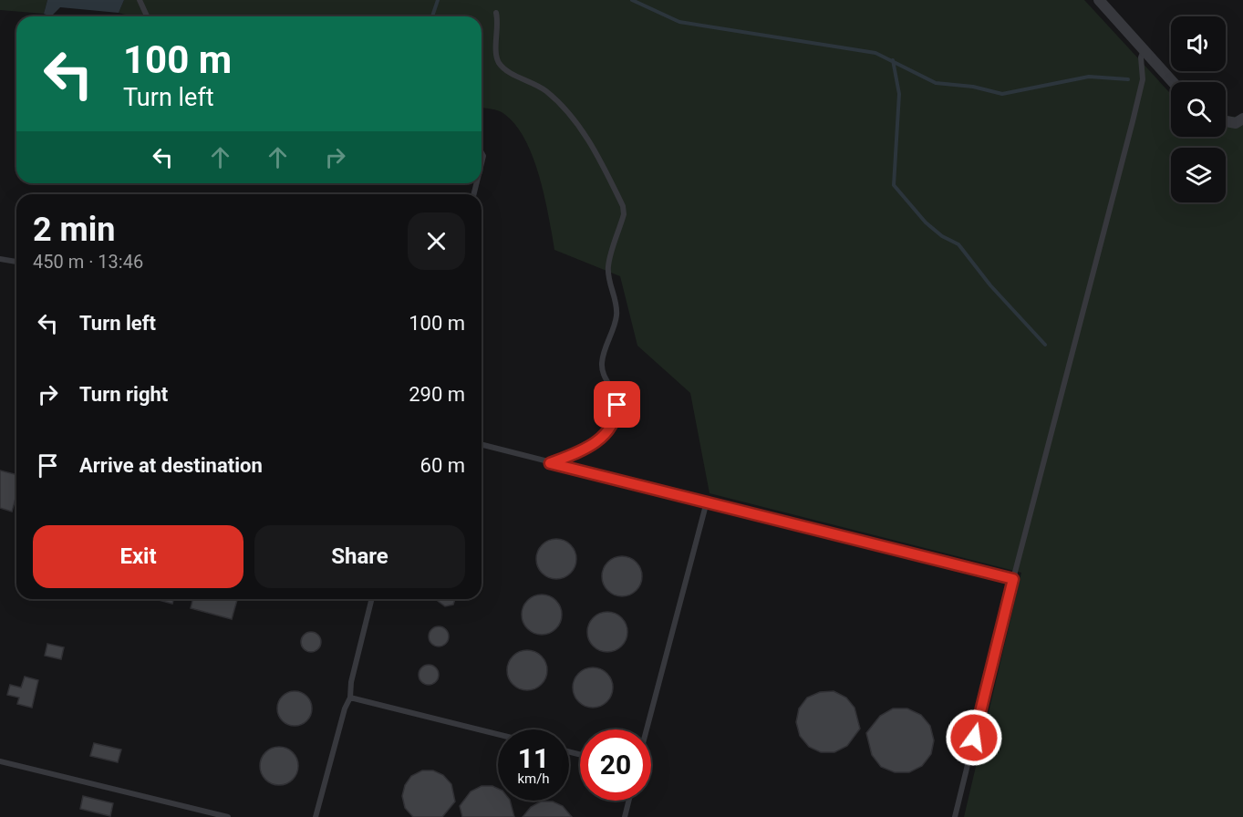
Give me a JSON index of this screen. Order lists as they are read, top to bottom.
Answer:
{
  "page": {
    "turn": ["100 m", "Turn left"],
    "heading": ["2 min", "450 m · 13:46"],
    "list": [
      {
        "name": "Turn left",
        "value": "100 m"
      },
      {
        "name": "Turn right",
        "value": "290 m"
      },
      {
        "name": "Arrive at destination",
        "value": "60 m"
      }
    ],
    "buttons": ["Exit", "Share"],
    "speed": "11 km/h",
    "limit": "20"
  }
}
